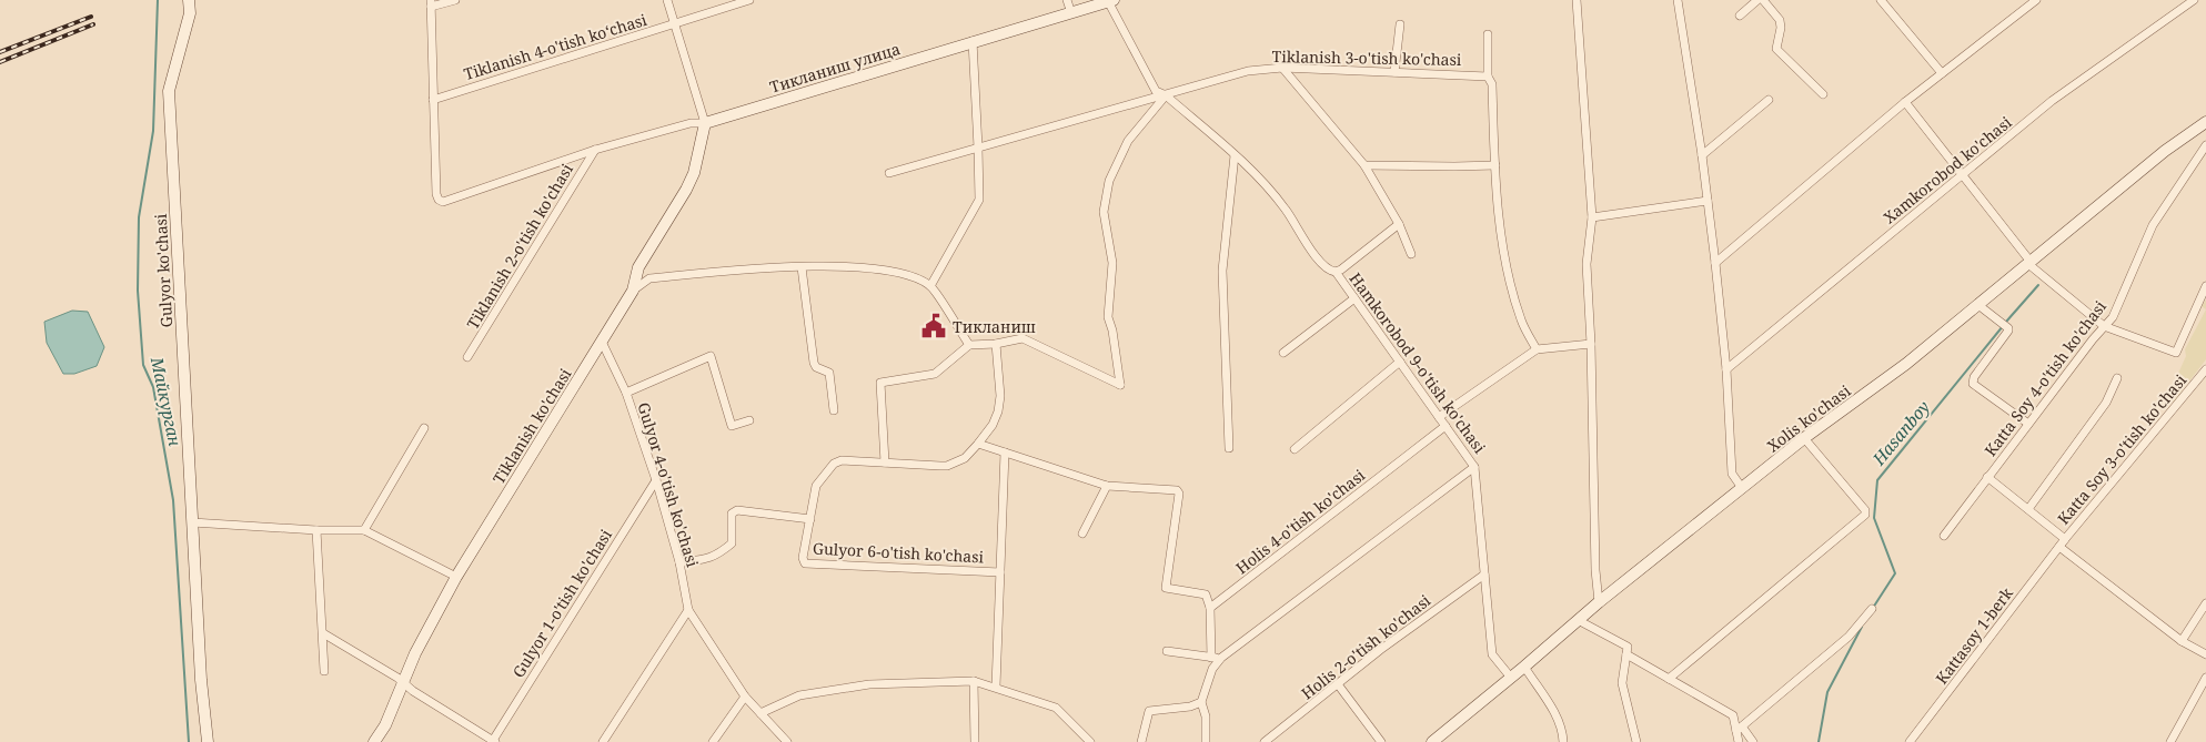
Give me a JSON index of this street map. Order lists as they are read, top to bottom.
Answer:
{
  "streets": {
    "street": [
      "Tiklanish 4-o'tish ko‘chasi",
      "Tiklanish 3-o'tish ko'chasi",
      "Тикланиш улица",
      "Xamkorobod ko'chasi",
      "Tiklanish 2-o'tish ko'chasi",
      "Gulyor ko'chasi",
      "Hamkorobod 9-o'tish ko'chasi",
      "Katta Soy 4-o'tish ko'chasi",
      "Xolis ko'chasi",
      "Tiklanish ko'chasi",
      "Katta Soy 3-o'tish ko'chasi",
      "Gulyor 4-o'tish ko'chasi",
      "Holis 4-o'tish ko'chasi",
      "Gulyor 6-o'tish ko'chasi",
      "Gulyor 1-o'tish ko'chasi",
      "Kattasoy 1-berk",
      "Holis 2-o'tish ko'chasi"
    ]
  },
  "crossings": [
    ["Tiklanish 4-o'tish ko‘chasi", "Tiklanish 2-o'tish ko'chasi"],
    ["Tiklanish 3-o'tish ko'chasi", "Hamkorobod 9-o'tish ko'chasi"],
    ["Тикланиш улица", "Tiklanish 2-o'tish ko'chasi"],
    ["Тикланиш улица", "Tiklanish ko'chasi"],
    ["Tiklanish 2-o'tish ko'chasi", "Tiklanish ko'chasi"],
    ["Hamkorobod 9-o'tish ko'chasi", "Xolis ko'chasi"],
    ["Hamkorobod 9-o'tish ko'chasi", "Holis 4-o'tish ko'chasi"],
    ["Hamkorobod 9-o'tish ko'chasi", "Holis 2-o'tish ko'chasi"],
    ["Tiklanish ko'chasi", "Gulyor 4-o'tish ko'chasi"],
    ["Katta Soy 3-o'tish ko'chasi", "Kattasoy 1-berk"],
    ["Gulyor 4-o'tish ko'chasi", "Gulyor 6-o'tish ko'chasi"],
    ["Gulyor 4-o'tish ko'chasi", "Gulyor 1-o'tish ko'chasi"]
  ],
  "water": ["Майкурган", "Hasanboy"],
  "places": {
    "public building": ["Тикланиш"]
  }
}
